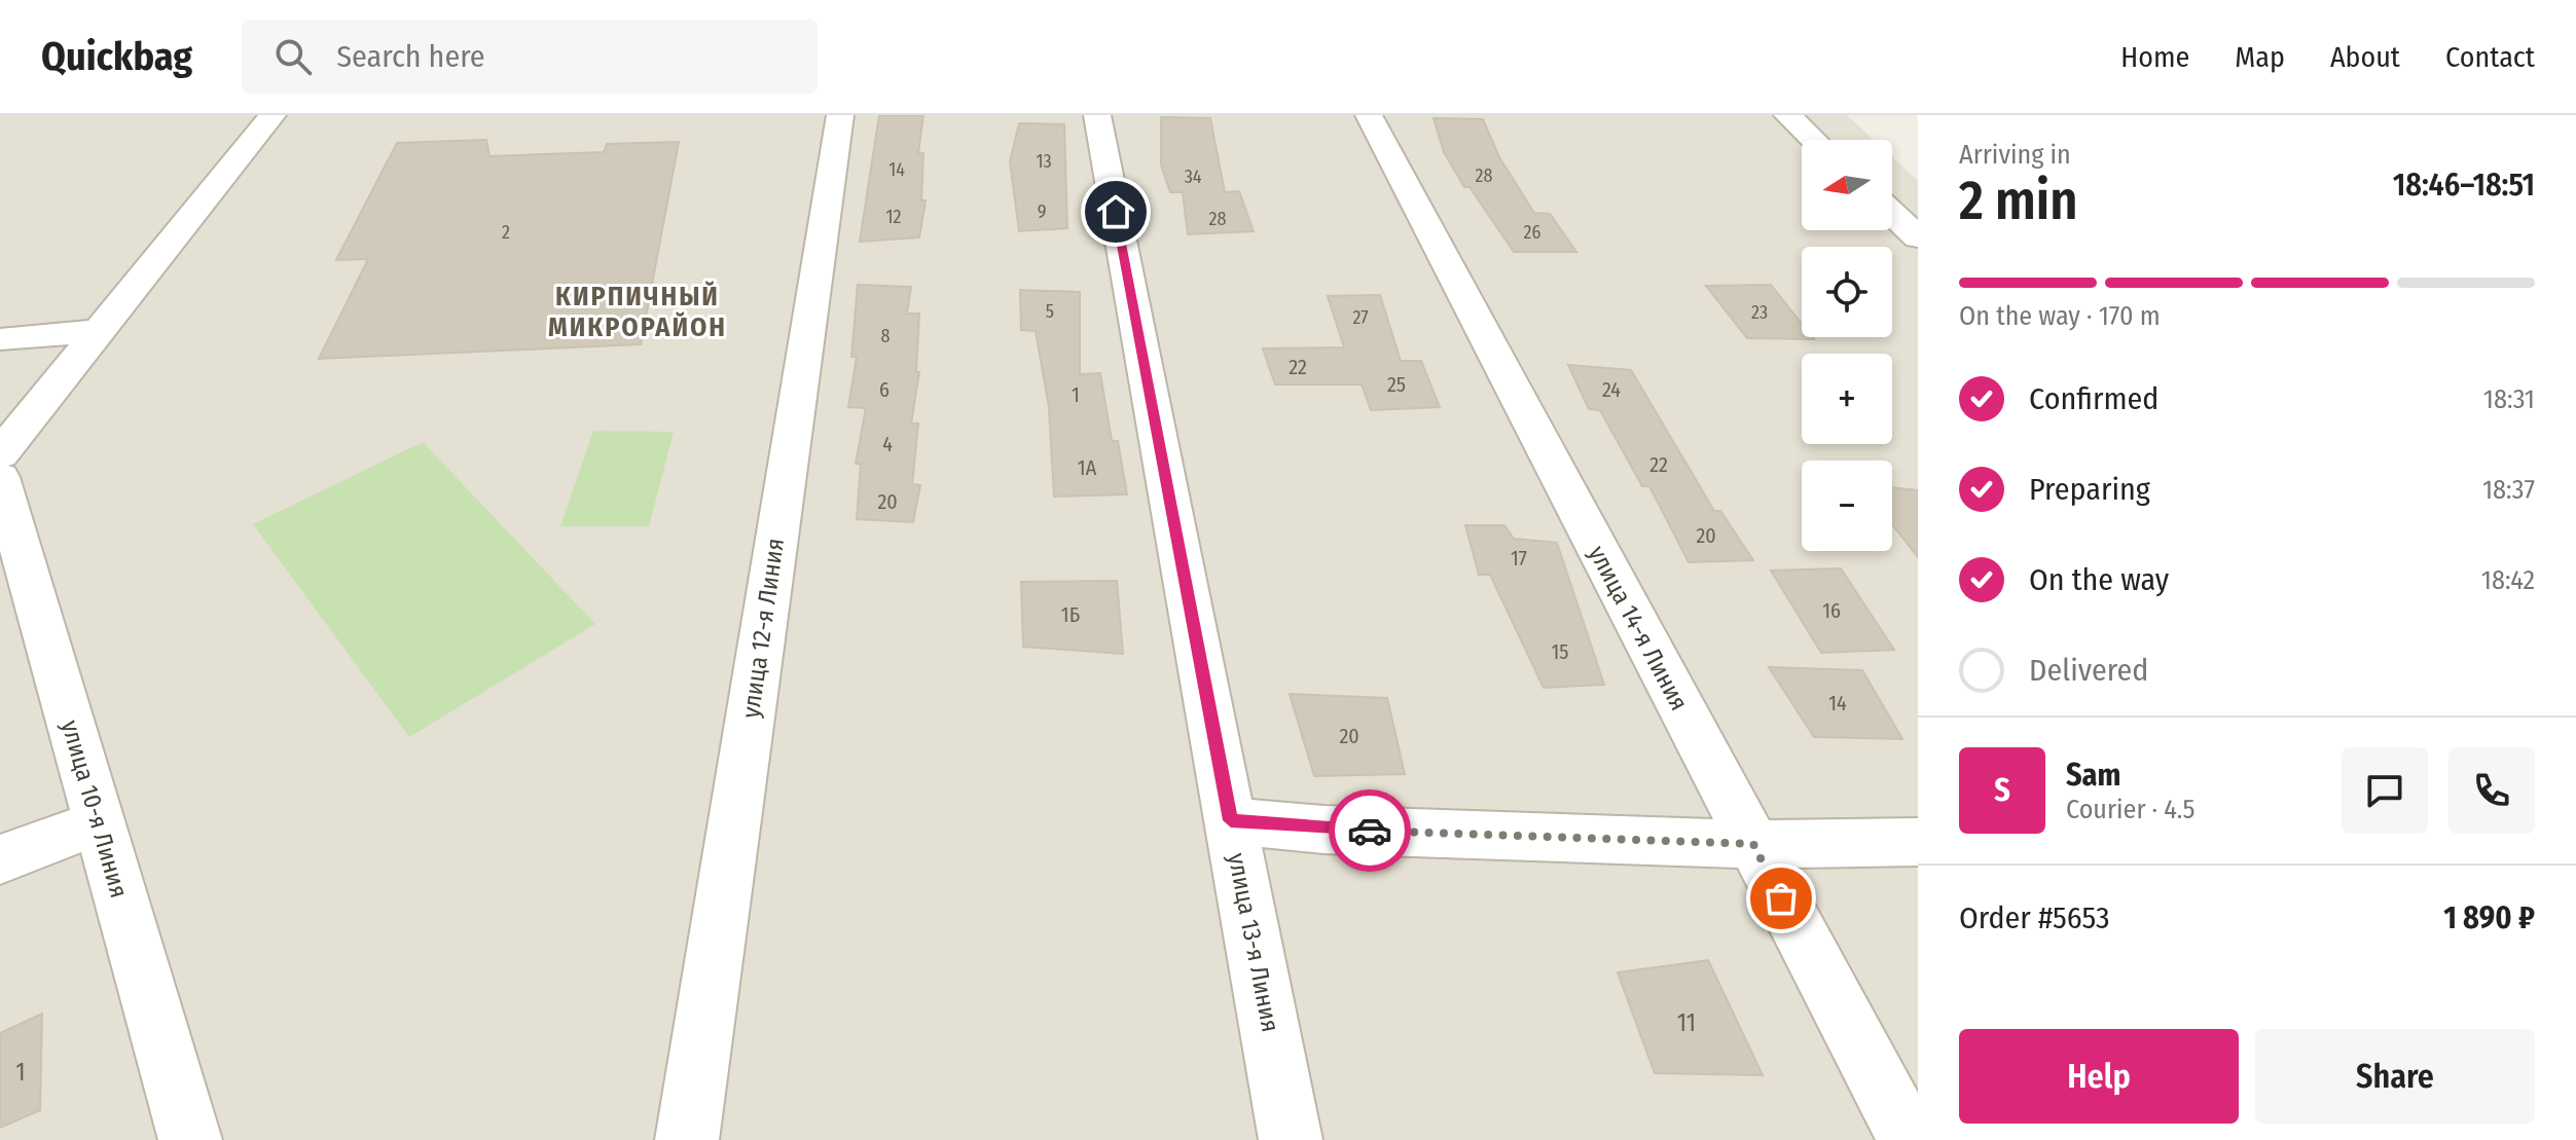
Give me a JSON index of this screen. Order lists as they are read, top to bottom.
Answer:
{
  "streets": {
    "street": [
      "улица 12-я Линия",
      "улица 14-я Линия",
      "улица 10-я Линия",
      "улица 13-я Линия"
    ]
  },
  "districts": ["КИРПИЧНЫЙ МИКРОРАЙОН"],
  "house_numbers": [
    "13",
    "14",
    "28",
    "34",
    "9",
    "12",
    "28",
    "2",
    "26",
    "5",
    "23",
    "27",
    "8",
    "22",
    "25",
    "6",
    "24",
    "1",
    "4",
    "22",
    "1А",
    "20",
    "20",
    "17",
    "16",
    "1Б",
    "15",
    "14",
    "20",
    "11",
    "1"
  ],
  "north": "left",
  "page": {
    "header": "Quickbag",
    "search": "Search here",
    "nav": [
      "Home",
      "Map",
      "About",
      "Contact"
    ],
    "heading": ["2 min", "Arriving in", "18:46–18:51"],
    "panel": [
      "Sam",
      "Courier · 4.5",
      "Order #5653",
      "1 890 ₽"
    ],
    "map_buttons": ["+", "−"],
    "bar": "On the way · 170 m",
    "list": [
      ["Confirmed", "18:31"],
      ["Preparing", "18:37"],
      ["On the way", "18:42"],
      "Delivered"
    ],
    "round": "S",
    "buttons": ["Help", "Share"]
  }
}
